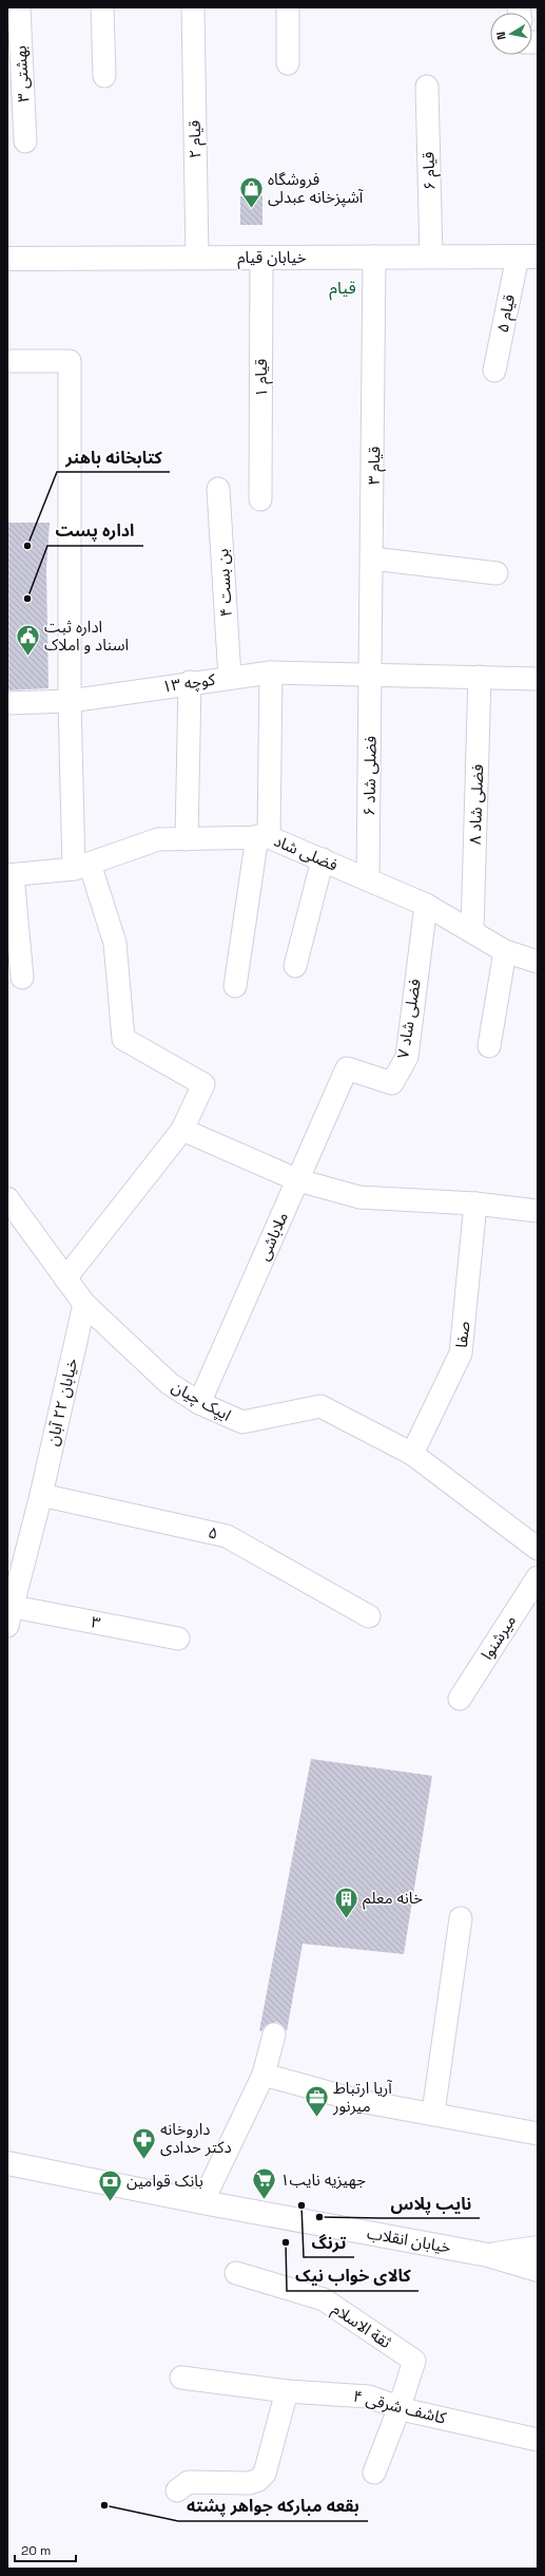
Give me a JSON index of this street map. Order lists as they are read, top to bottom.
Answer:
{
  "streets": {
    "main road": ["خیابان قیام", "خیابان انقلاب"],
    "street": [
      "بهشتی ۳",
      "قیام ۲",
      "قیام ۶",
      "قیام ۵",
      "قیام ۱",
      "قیام ۳",
      "بن بست ۴",
      "کوچه ۱۳",
      "فضلی شاد ۶",
      "فضلی شاد ۸",
      "فضلی شاد",
      "فضلی شاد ۷",
      "ملاباشی",
      "صفا",
      "ایپک چیان",
      "خیابان ۲۲ آبان",
      "۵",
      "۳",
      "میرشنوا",
      "ثقة‌ الاسلام",
      "کاشف شرقی ۴"
    ]
  },
  "crossings": [
    ["قیام ۲", "خیابان قیام"],
    ["قیام ۶", "خیابان قیام"],
    ["خیابان قیام", "قیام ۵"],
    ["خیابان قیام", "قیام ۱"],
    ["خیابان قیام", "قیام ۳"],
    ["قیام ۳", "کوچه ۱۳"],
    ["قیام ۳", "فضلی شاد ۶"],
    ["بن بست ۴", "کوچه ۱۳"],
    ["کوچه ۱۳", "فضلی شاد ۶"],
    ["کوچه ۱۳", "فضلی شاد ۸"],
    ["فضلی شاد ۶", "فضلی شاد"],
    ["فضلی شاد ۸", "فضلی شاد"],
    ["فضلی شاد", "فضلی شاد ۷"],
    ["فضلی شاد ۷", "ملاباشی"],
    ["ملاباشی", "ایپک چیان"],
    ["صفا", "ایپک چیان"],
    ["ایپک چیان", "خیابان ۲۲ آبان"],
    ["خیابان ۲۲ آبان", "۵"],
    ["خیابان ۲۲ آبان", "۳"],
    ["ثقة‌ الاسلام", "کاشف شرقی ۴"]
  ],
  "districts": ["قیام"],
  "places": {
    "shop": ["فروشگاه آشپزخانه عبدلی"],
    "other": [
      "کتابخانه باهنر",
      "اداره پست",
      "ترنگ",
      "نایب پلاس",
      "کالای خواب نیک",
      "بقعه مبارکه جواهر پشته"
    ],
    "public building": ["اداره ثبت اسناد و املاک"],
    "building": ["خانه معلم"],
    "office": ["آریا ارتباط میرنور"],
    "pharmacy": ["داروخانه دکتر حدادی"],
    "supermarket": ["جهیزیه نایب۱"],
    "bank": ["بانک قوامین"]
  },
  "scale_bar": "20 m",
  "north": "left"
}
